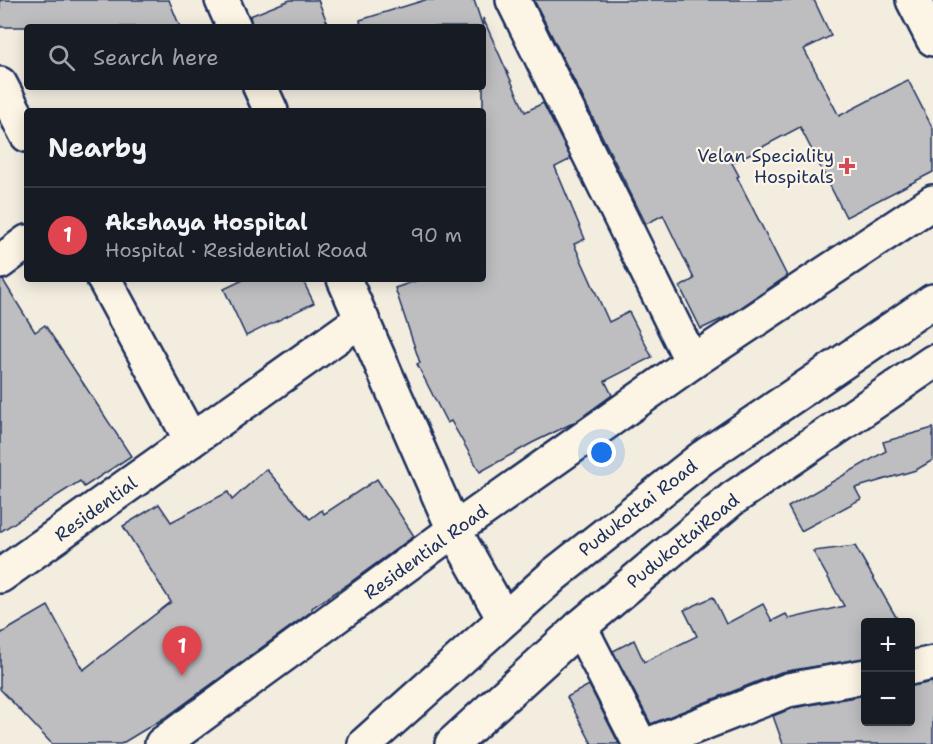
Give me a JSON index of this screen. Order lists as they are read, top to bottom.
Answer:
{
  "streets": {
    "main road": [
      "Pudukottai Road",
      "Residential",
      "PudukottaiRoad",
      "Residential Road"
    ]
  },
  "places": {
    "health": ["Velan Speciality Hospitals"]
  },
  "page": {
    "search": "Search here",
    "heading": "Nearby",
    "list": [
      {
        "mark": "1",
        "name": "Akshaya Hospital",
        "note": "Hospital · Residential Road",
        "value": "90 m"
      }
    ],
    "map_buttons": ["+", "−"],
    "pins": "1"
  }
}
